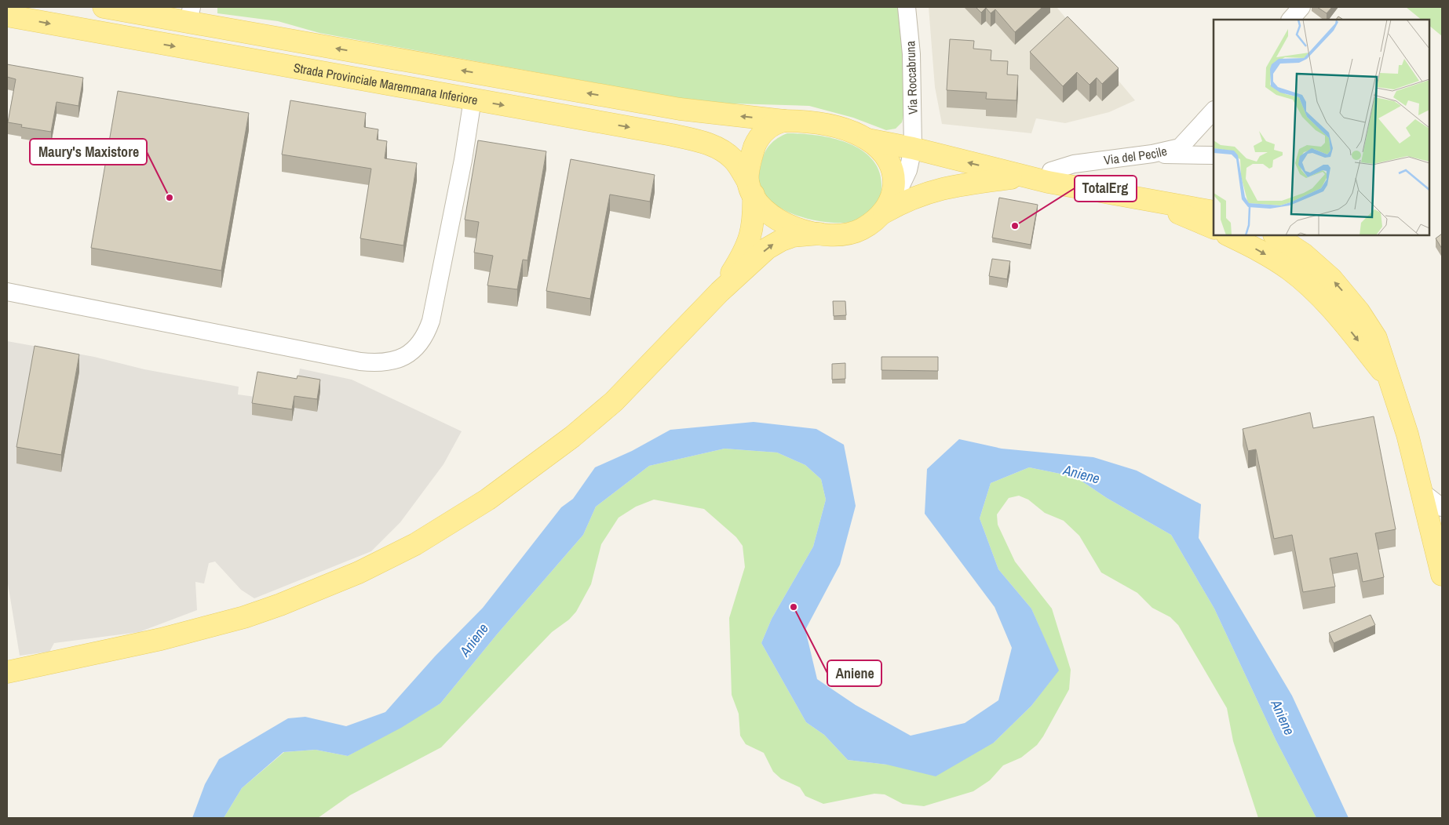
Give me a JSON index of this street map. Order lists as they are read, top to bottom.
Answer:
{
  "streets": {
    "main road": ["Strada Provinciale Maremmana Inferiore"],
    "street": ["Via Roccabruna", "Via del Pecile"]
  },
  "crossings": [
    ["Via Roccabruna", "Strada Provinciale Maremmana Inferiore"]
  ],
  "water": ["Aniene"],
  "places": ["Maury's Maxistore", "TotalErg", "Aniene"]
}
